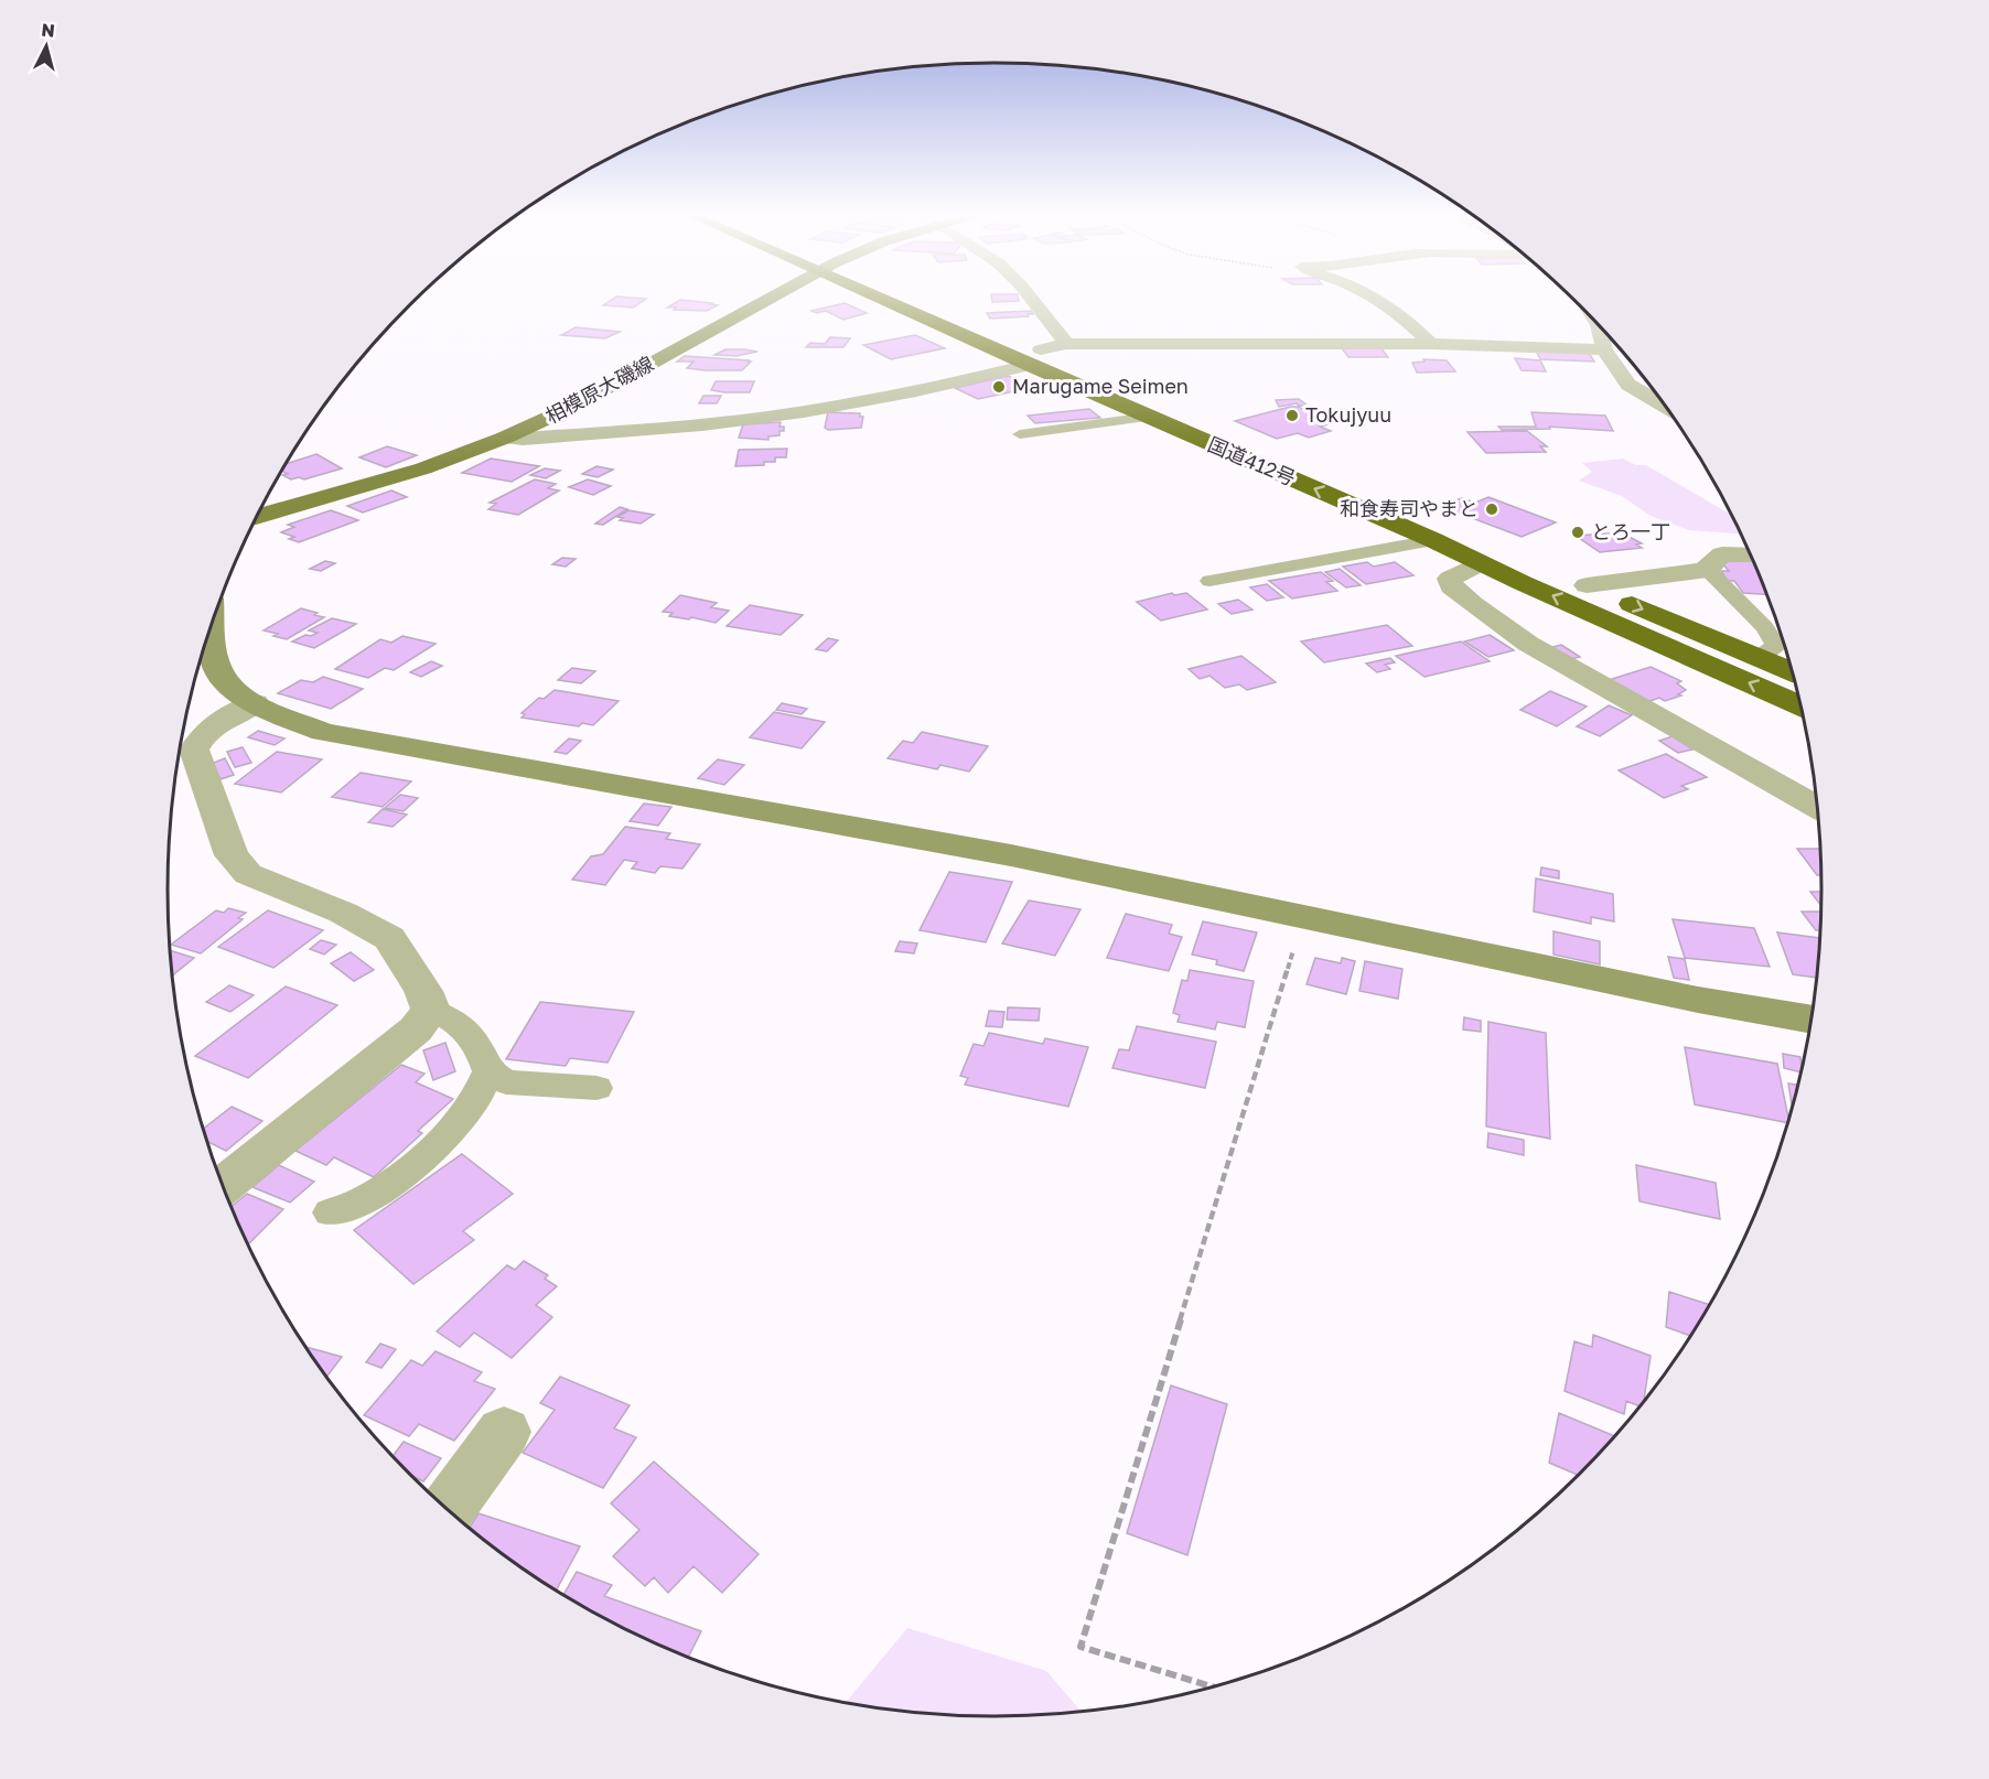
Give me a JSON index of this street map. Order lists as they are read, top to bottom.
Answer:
{
  "streets": {
    "highway": ["国道412号"],
    "main road": ["相模原大磯線"]
  },
  "places": [
    "Marugame Seimen",
    "Tokujyuu",
    "和食寿司やまと",
    "とろ一丁"
  ],
  "north": "top"
}
